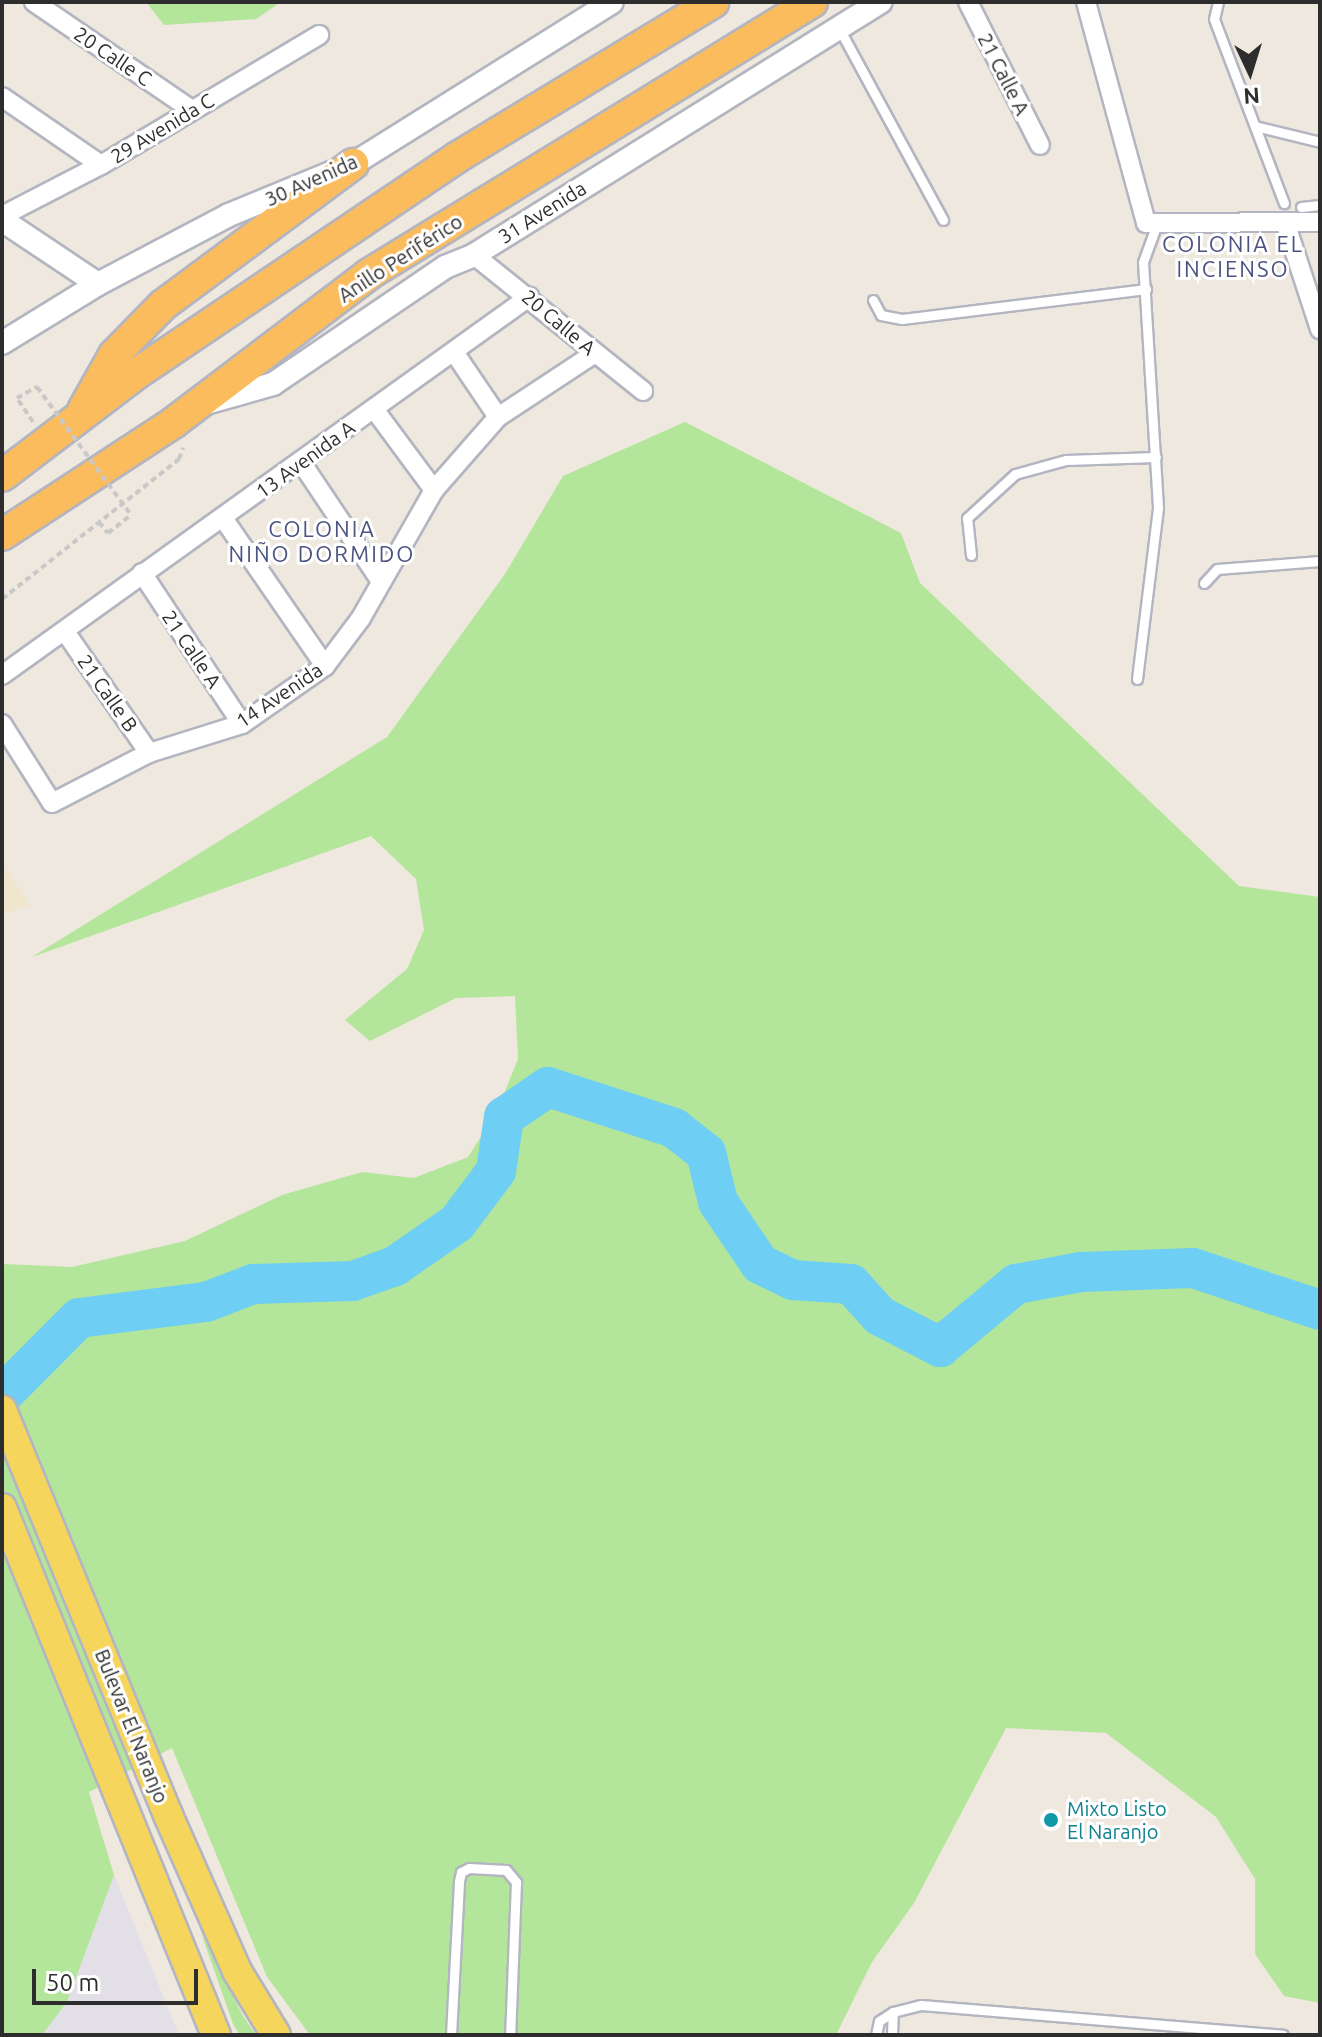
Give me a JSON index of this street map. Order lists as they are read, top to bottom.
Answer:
{
  "streets": {
    "highway": ["Anillo Periférico"],
    "main road": ["Bulevar El Naranjo"],
    "street": [
      "20 Calle C",
      "21 Calle A",
      "29 Avenida C",
      "30 Avenida",
      "31 Avenida",
      "20 Calle A",
      "13 Avenida A",
      "21 Calle B",
      "14 Avenida"
    ]
  },
  "crossings": [
    ["20 Calle C", "29 Avenida C"],
    ["21 Calle A", "13 Avenida A"],
    ["21 Calle A", "14 Avenida"],
    ["31 Avenida", "Anillo Periférico"],
    ["31 Avenida", "20 Calle A"],
    ["20 Calle A", "13 Avenida A"],
    ["20 Calle A", "14 Avenida"],
    ["13 Avenida A", "21 Calle B"],
    ["21 Calle B", "14 Avenida"]
  ],
  "districts": ["COLONIA EL INCIENSO", "COLONIA NIÑO DORMIDO"],
  "places": ["Mixto Listo El Naranjo"],
  "scale_bar": "50 m",
  "north": "bottom"
}
